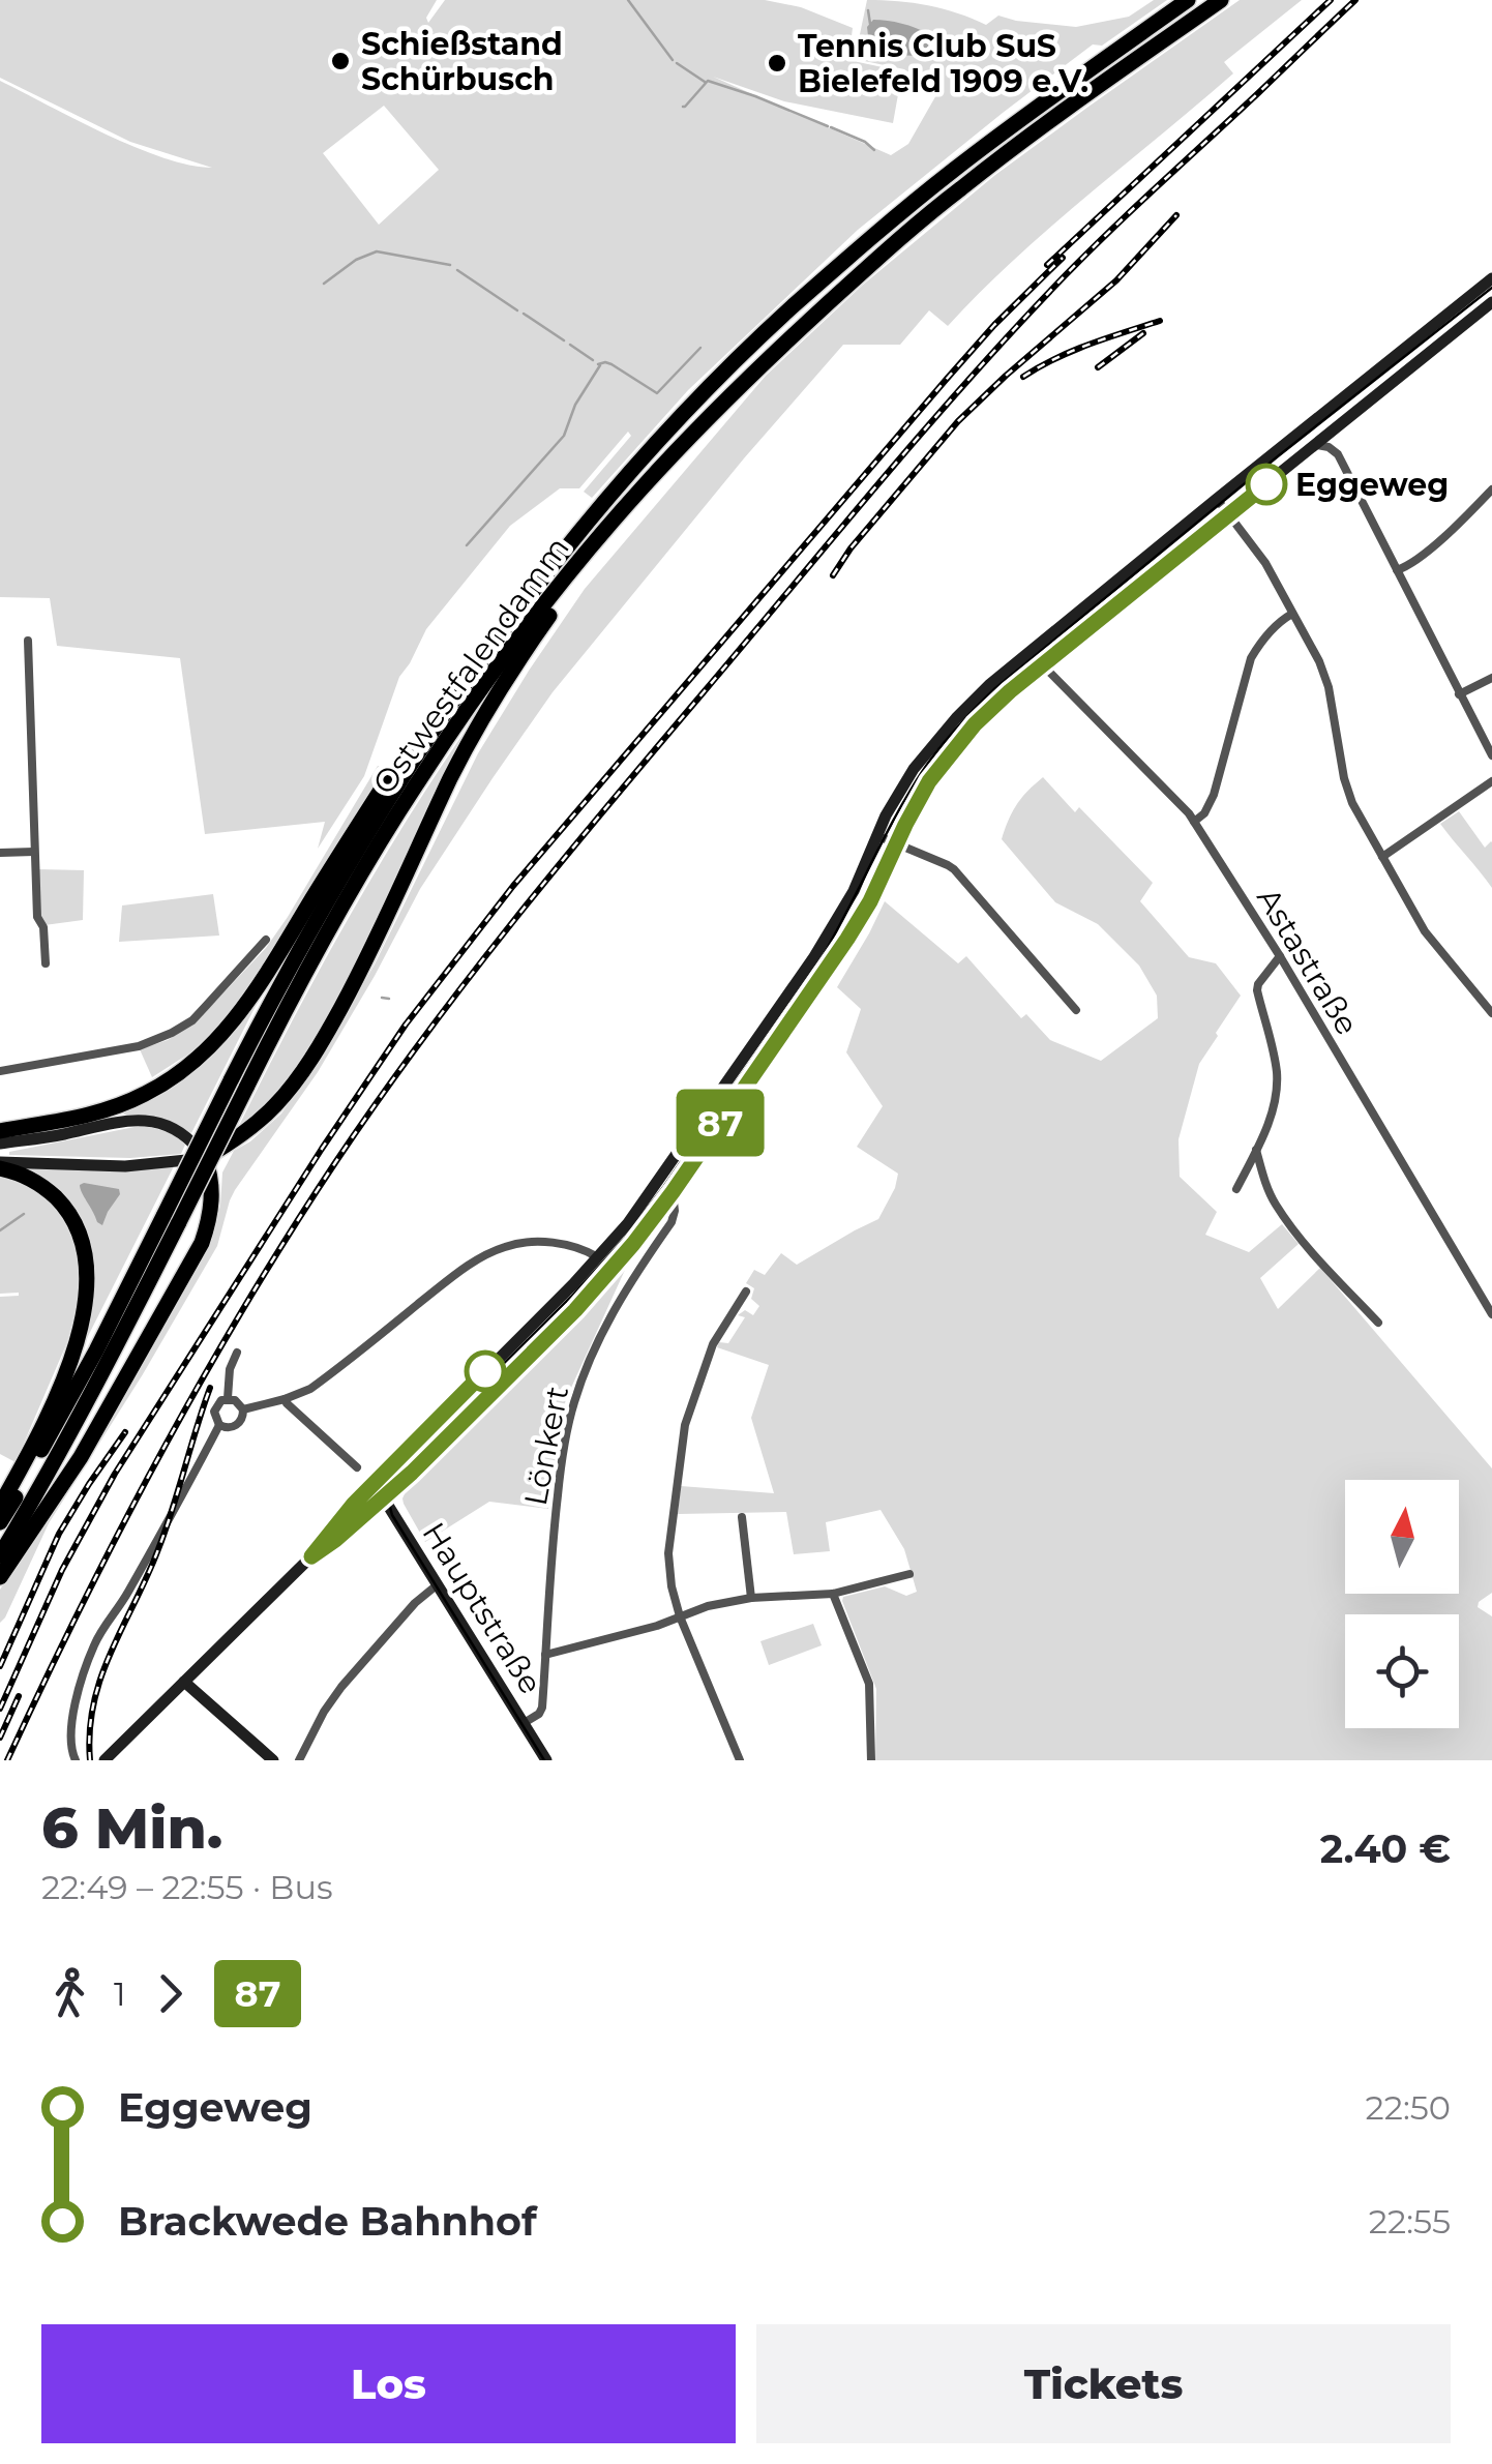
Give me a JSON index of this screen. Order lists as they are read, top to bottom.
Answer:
{
  "streets": {
    "highway": ["Ostwestfalendamm"],
    "street": ["Astastraße", "Lönkert", "Hauptstraße"]
  },
  "crossings": [
    ["Lönkert", "Hauptstraße"]
  ],
  "places": ["Schießstand Schürbusch", "Tennis Club SuS Bielefeld 1909 e.V.", "Eggeweg"],
  "lines": ["bus line 87"],
  "north": "top",
  "page": {
    "on_map": "87",
    "heading": ["6 Min.", "22:49 – 22:55 · Bus", "2.40 €"],
    "legs": ["1", "87"],
    "list": [
      {
        "name": "Eggeweg",
        "value": "22:50"
      },
      {
        "name": "Brackwede Bahnhof",
        "value": "22:55"
      }
    ],
    "buttons": ["Los", "Tickets"]
  }
}
